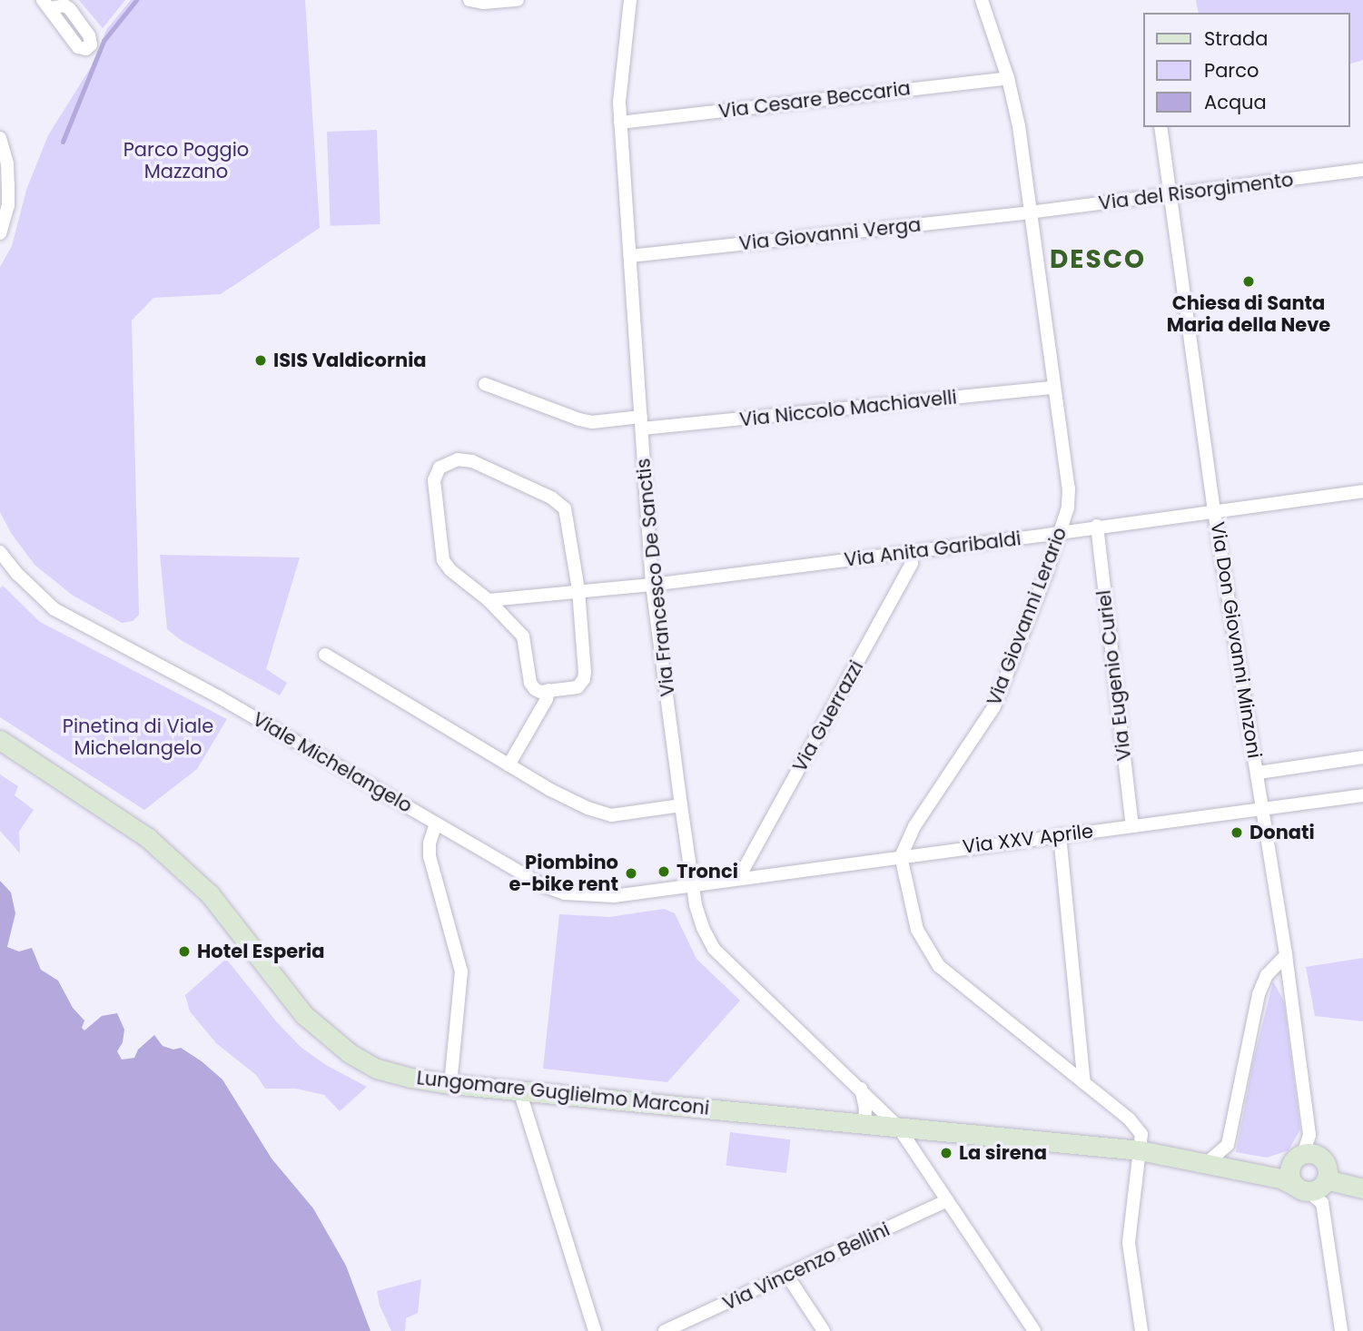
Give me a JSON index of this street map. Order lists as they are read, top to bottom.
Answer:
{
  "streets": {
    "street": [
      "Via Cesare Beccaria",
      "Via del Risorgimento",
      "Via Giovanni Verga",
      "Via Niccolo Machiavelli",
      "Via Anita Garibaldi",
      "Via Francesco De Sanctis",
      "Via Giovanni Lerario",
      "Via Don Giovanni Minzoni",
      "Via Eugenio Curiel",
      "Via Guerrazzi",
      "Viale Michelangelo",
      "Via XXV Aprile",
      "Lungomare Guglielmo Marconi",
      "Via Vincenzo Bellini"
    ]
  },
  "crossings": [
    ["Via Cesare Beccaria", "Via Francesco De Sanctis"],
    ["Via Cesare Beccaria", "Via Giovanni Lerario"],
    ["Via del Risorgimento", "Via Giovanni Verga"],
    ["Via del Risorgimento", "Via Giovanni Lerario"],
    ["Via del Risorgimento", "Via Don Giovanni Minzoni"],
    ["Via Giovanni Verga", "Via Francesco De Sanctis"],
    ["Via Giovanni Verga", "Via Giovanni Lerario"],
    ["Via Niccolo Machiavelli", "Via Francesco De Sanctis"],
    ["Via Niccolo Machiavelli", "Via Giovanni Lerario"],
    ["Via Anita Garibaldi", "Via Francesco De Sanctis"],
    ["Via Anita Garibaldi", "Via Giovanni Lerario"],
    ["Via Anita Garibaldi", "Via Don Giovanni Minzoni"],
    ["Via Anita Garibaldi", "Via Eugenio Curiel"],
    ["Via Anita Garibaldi", "Via Guerrazzi"],
    ["Via Francesco De Sanctis", "Viale Michelangelo"],
    ["Via Francesco De Sanctis", "Via XXV Aprile"],
    ["Via Francesco De Sanctis", "Lungomare Guglielmo Marconi"],
    ["Via Francesco De Sanctis", "Via Vincenzo Bellini"],
    ["Via Giovanni Lerario", "Via XXV Aprile"],
    ["Via Don Giovanni Minzoni", "Via XXV Aprile"],
    ["Via Don Giovanni Minzoni", "Lungomare Guglielmo Marconi"],
    ["Via Eugenio Curiel", "Via XXV Aprile"],
    ["Via Guerrazzi", "Via XXV Aprile"],
    ["Viale Michelangelo", "Via XXV Aprile"]
  ],
  "districts": ["DESCO"],
  "parks": ["Parco Poggio Mazzano", "Pinetina di Viale Michelangelo"],
  "places": [
    "Chiesa di Santa Maria della Neve",
    "ISIS Valdicornia",
    "Donati",
    "Tronci",
    "Piombino e-bike rent",
    "Hotel Esperia",
    "La sirena"
  ],
  "legend": ["Strada", "Parco", "Acqua"]
}
